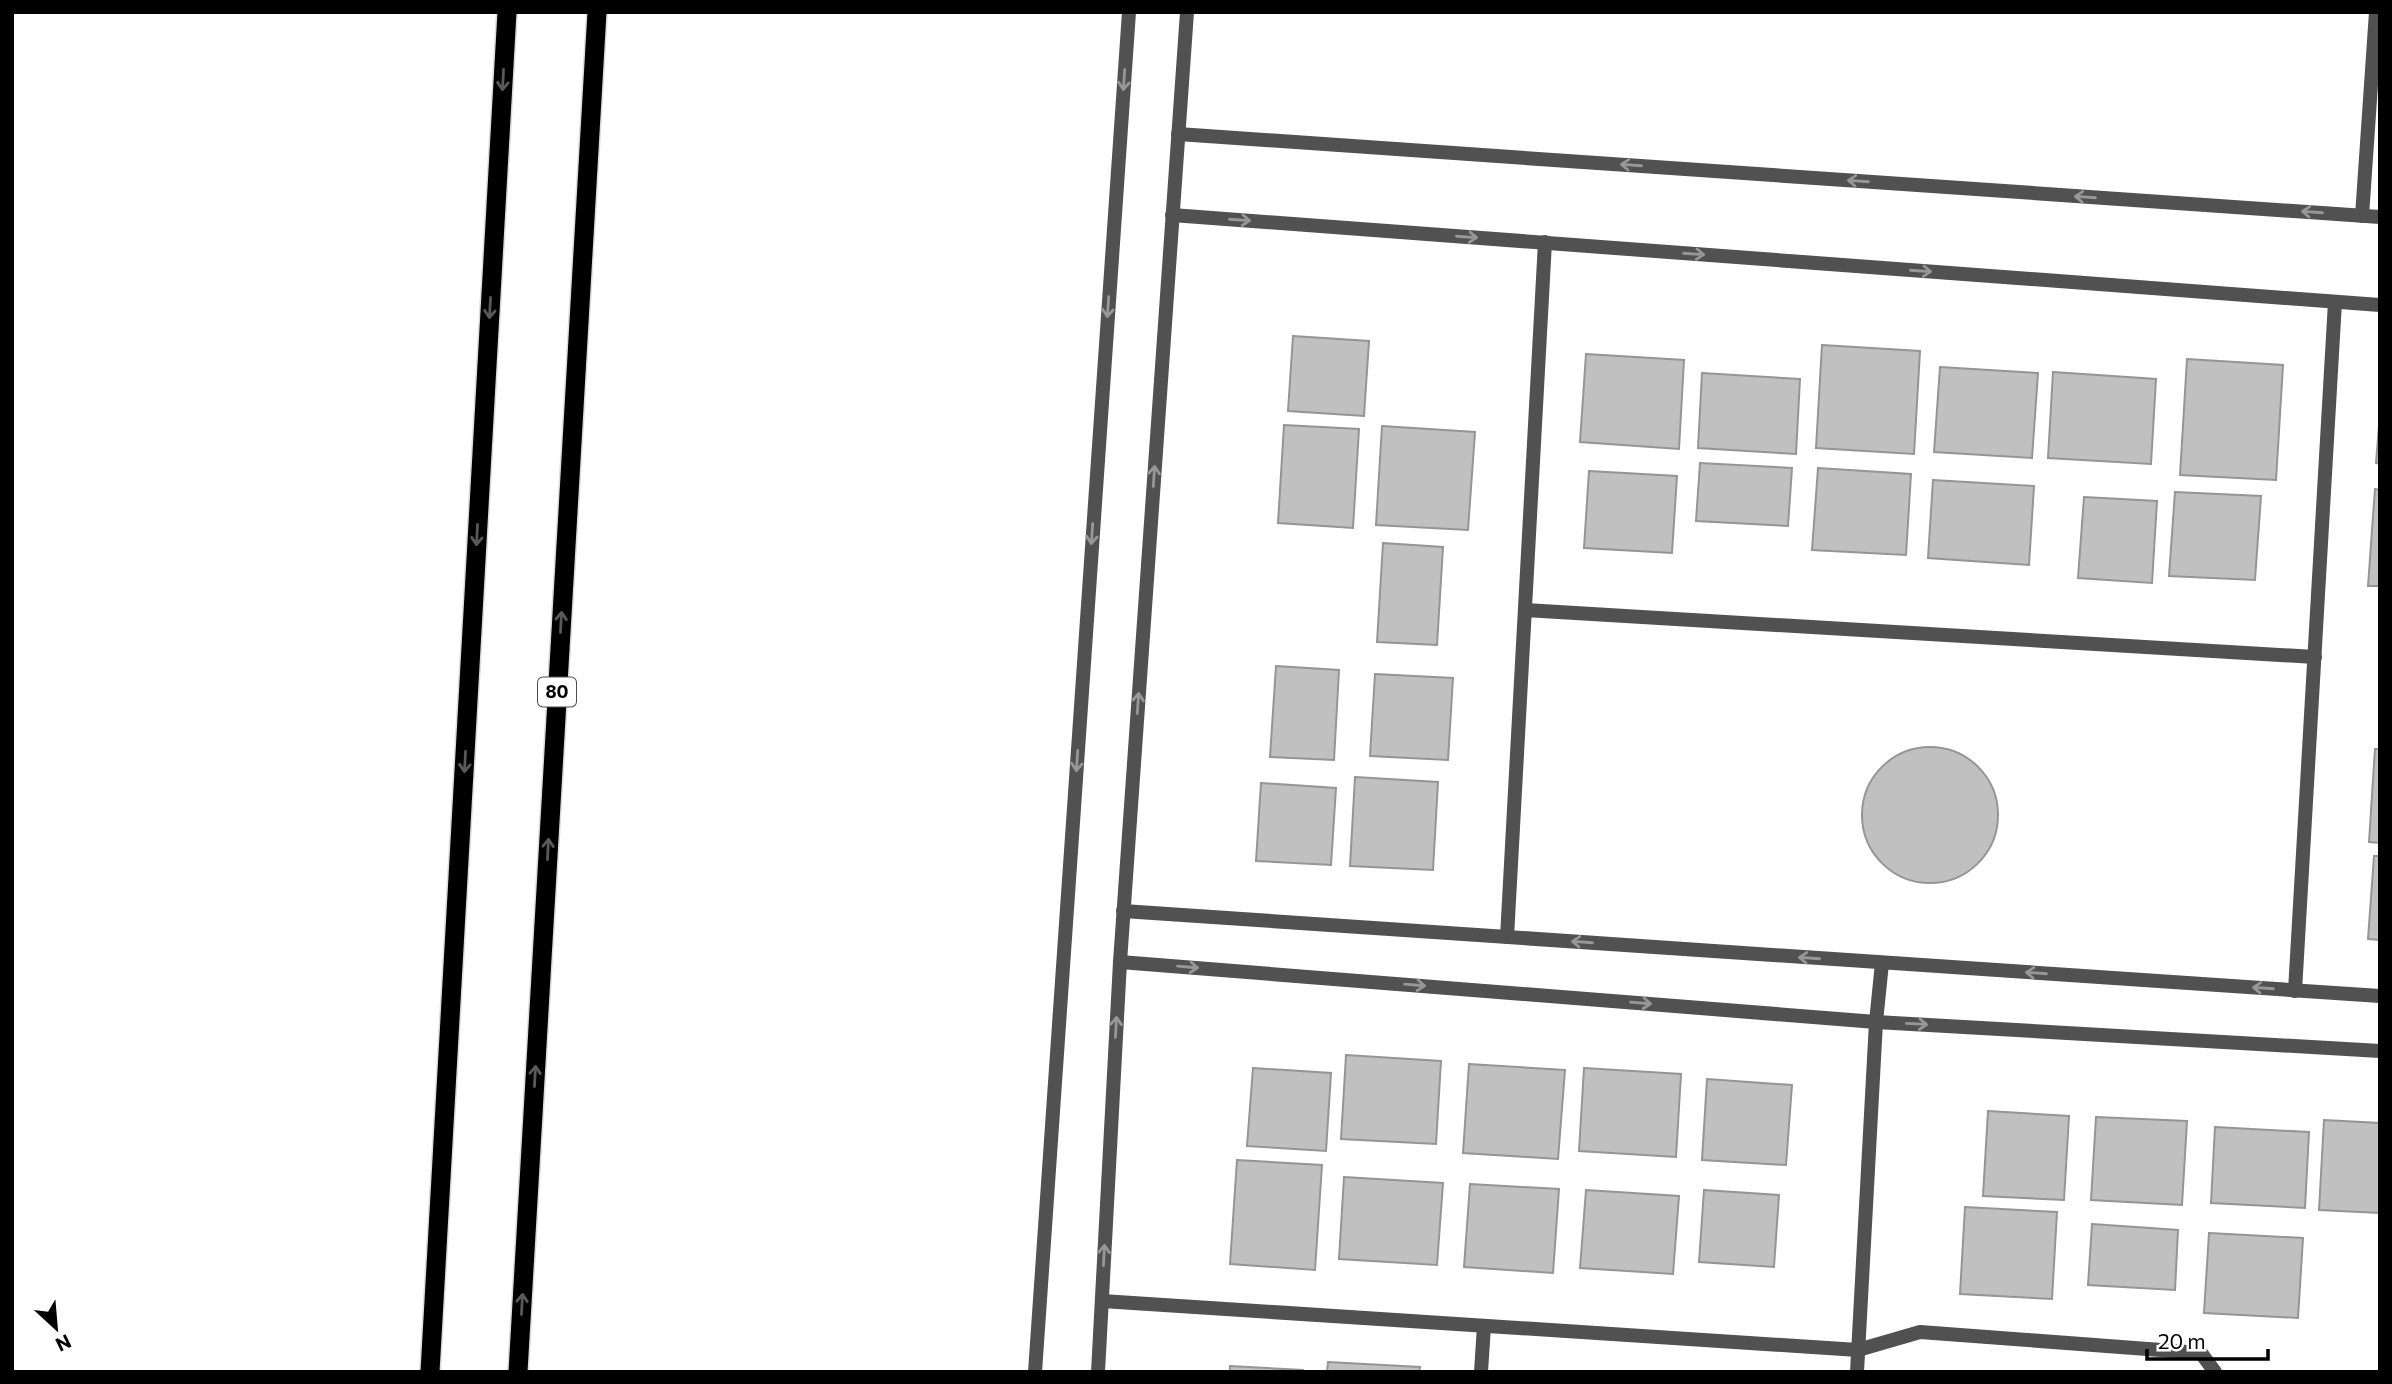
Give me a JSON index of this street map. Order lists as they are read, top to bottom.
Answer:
{
  "streets": {
    "highway": ["80"]
  },
  "scale_bar": "20 m",
  "north": "bottom right"
}
